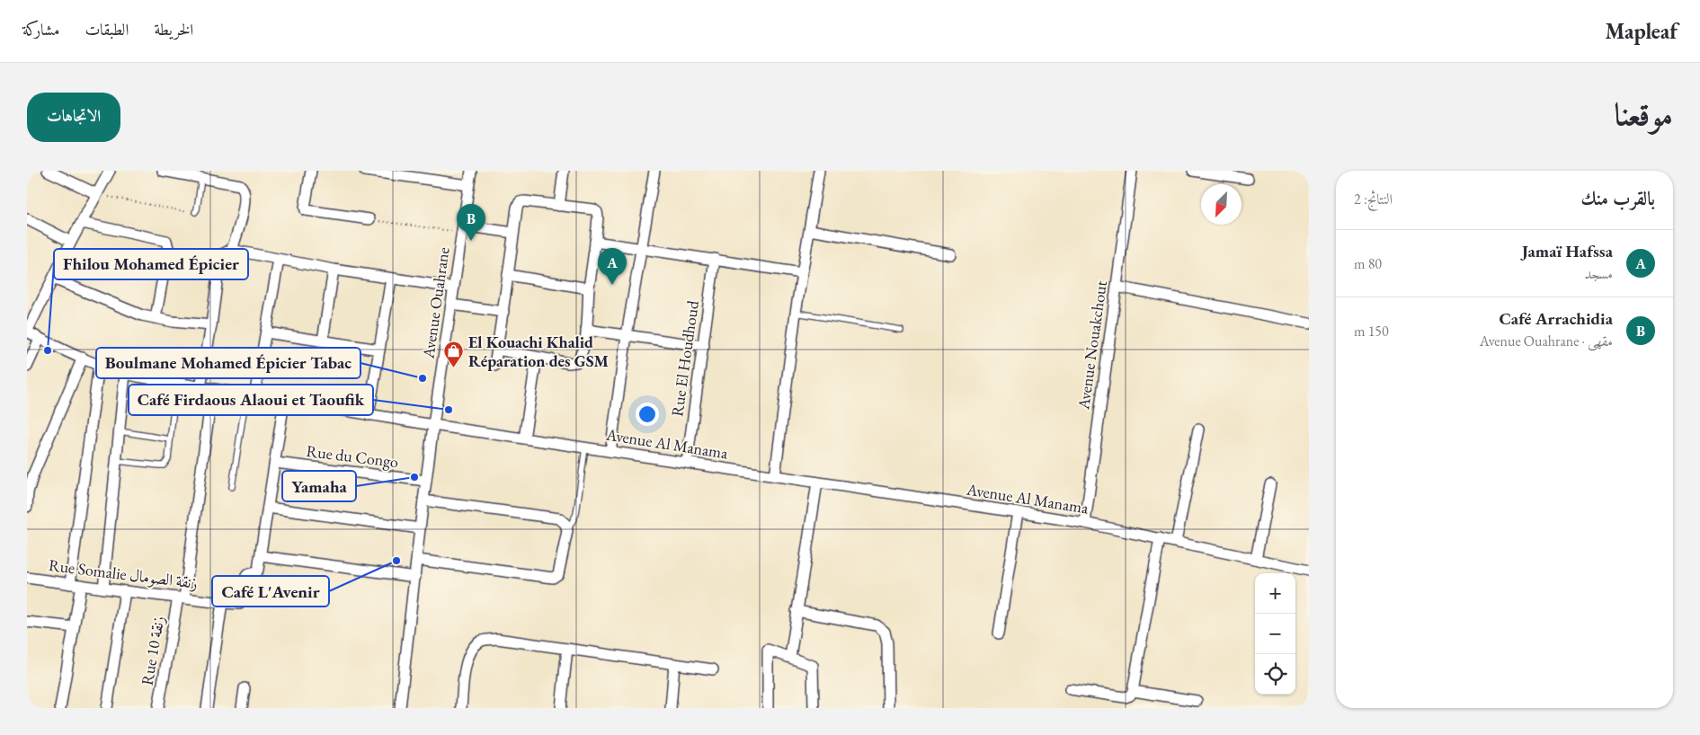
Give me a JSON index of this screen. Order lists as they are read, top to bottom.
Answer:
{
  "streets": {
    "street": [
      "Avenue Ouahrane",
      "Avenue Nouakchout",
      "Rue El Houdhoud",
      "Avenue Al Manama",
      "Rue du Congo",
      "Rue Somalie زنقة الصومال",
      "Rue 10 زنقة"
    ]
  },
  "crossings": [
    ["Avenue Ouahrane", "Avenue Al Manama"],
    ["Avenue Ouahrane", "Rue du Congo"],
    ["Avenue Nouakchout", "Avenue Al Manama"],
    ["Rue El Houdhoud", "Avenue Al Manama"],
    ["Avenue Al Manama", "Rue 10 زنقة"],
    ["Rue Somalie زنقة الصومال", "Rue 10 زنقة"]
  ],
  "places": {
    "other": [
      "Fhilou Mohamed Épicier",
      "Boulmane Mohamed Épicier Tabac",
      "Café Firdaous Alaoui et Taoufik",
      "Yamaha",
      "Café L'Avenir"
    ],
    "shop": ["El Kouachi Khalid Réparation des GSM"]
  },
  "north": "bottom left",
  "page": {
    "header": "Mapleaf",
    "nav": ["الخريطة", "الطبقات", "مشاركة"],
    "title": "موقعنا",
    "buttons": "الاتجاهات",
    "heading": ["بالقرب منك", "النتائج: 2"],
    "pins": ["B", "A"],
    "list": [
      {
        "mark": "A",
        "name": "Jamaï Hafssa",
        "note": "مسجد",
        "value": "80 m"
      },
      {
        "mark": "B",
        "name": "Café Arrachidia",
        "note": "مقهى · Avenue Ouahrane",
        "value": "150 m"
      }
    ],
    "map_buttons": ["+", "−"]
  }
}
